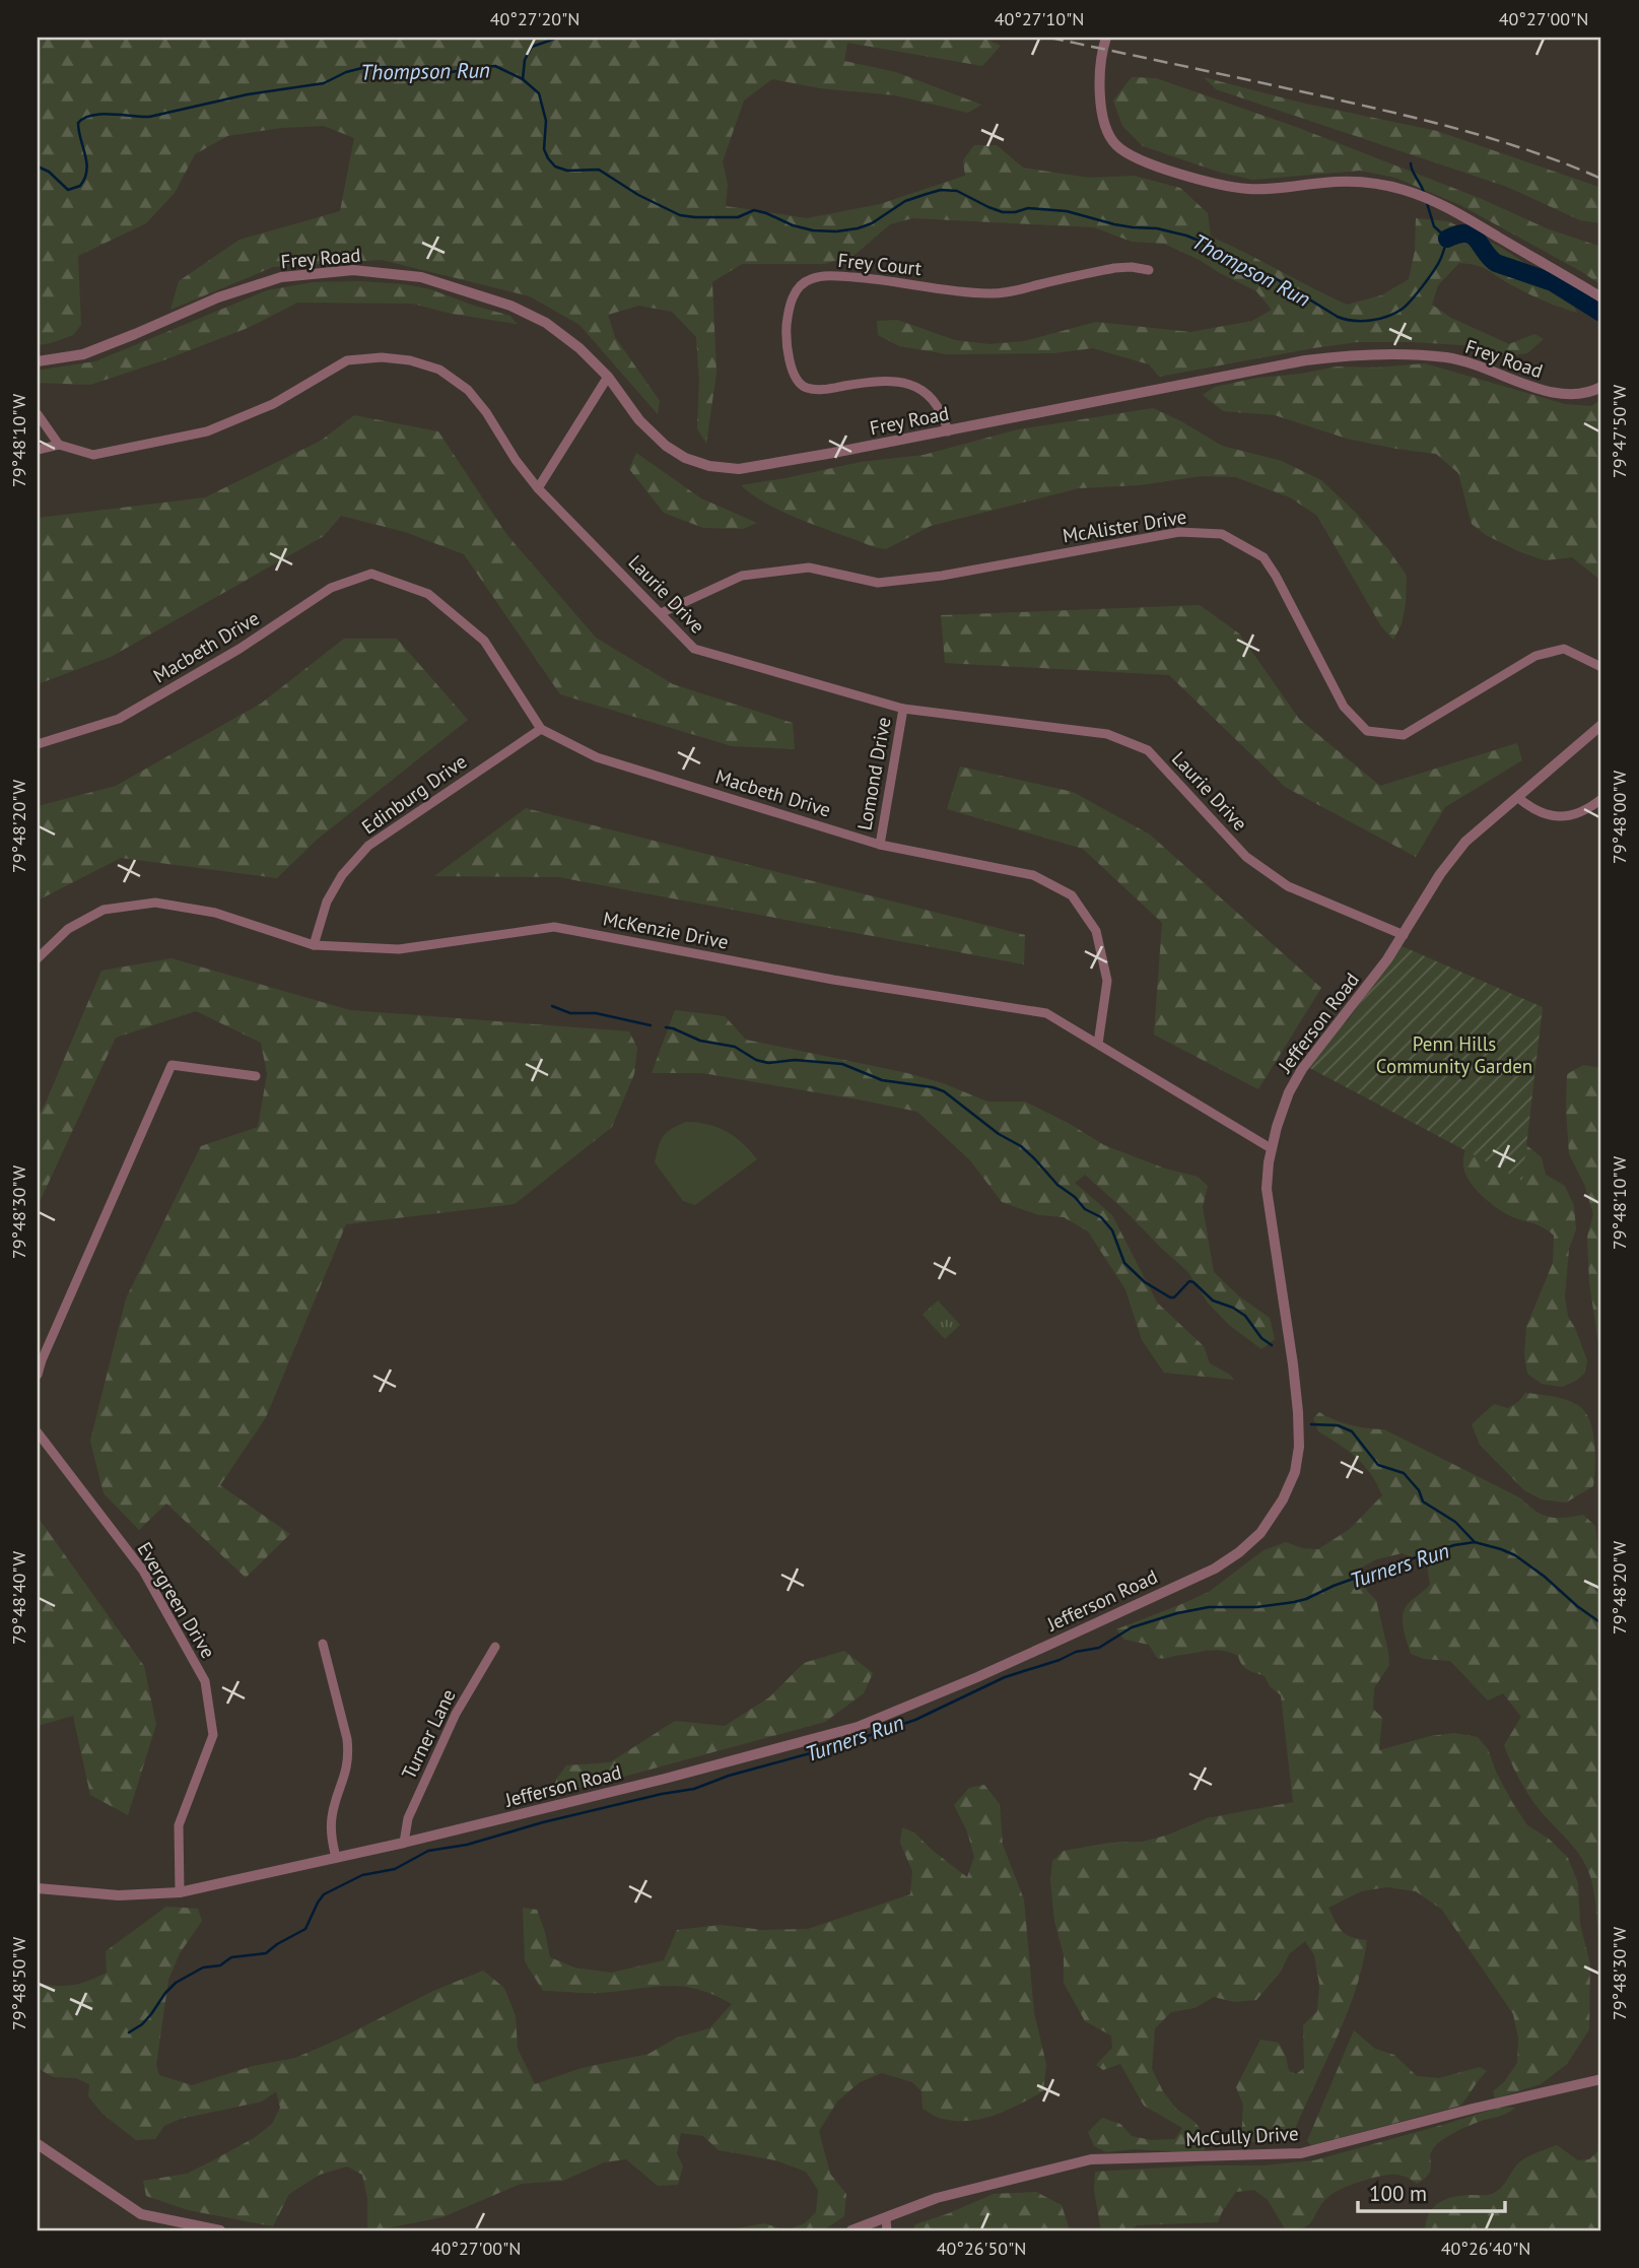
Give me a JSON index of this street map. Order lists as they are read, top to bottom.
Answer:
{
  "streets": {
    "street": [
      "Frey Road",
      "Frey Court",
      "McAlister Drive",
      "Laurie Drive",
      "Macbeth Drive",
      "Lomond Drive",
      "Edinburg Drive",
      "McKenzie Drive",
      "Jefferson Road",
      "Evergreen Drive",
      "Turner Lane",
      "McCully Drive"
    ]
  },
  "crossings": [
    ["Frey Road", "Frey Court"],
    ["McAlister Drive", "Laurie Drive"],
    ["Laurie Drive", "Lomond Drive"],
    ["Laurie Drive", "Jefferson Road"],
    ["Macbeth Drive", "Lomond Drive"],
    ["Macbeth Drive", "Edinburg Drive"],
    ["Macbeth Drive", "McKenzie Drive"],
    ["Edinburg Drive", "McKenzie Drive"],
    ["McKenzie Drive", "Jefferson Road"],
    ["Jefferson Road", "Evergreen Drive"],
    ["Jefferson Road", "Turner Lane"]
  ],
  "water": ["Thompson Run", "Turners Run"],
  "parks": ["Penn Hills Community Garden"],
  "scale_bar": "100 m",
  "coordinates": [
    "40°27'20\"N",
    "40°27'10\"N",
    "40°27'00\"N",
    "79°47'50\"W",
    "79°48'10\"W",
    "79°48'00\"W",
    "79°48'20\"W",
    "79°48'30\"W",
    "79°48'40\"W",
    "79°48'50\"W",
    "40°26'50\"N",
    "40°26'40\"N"
  ]
}
